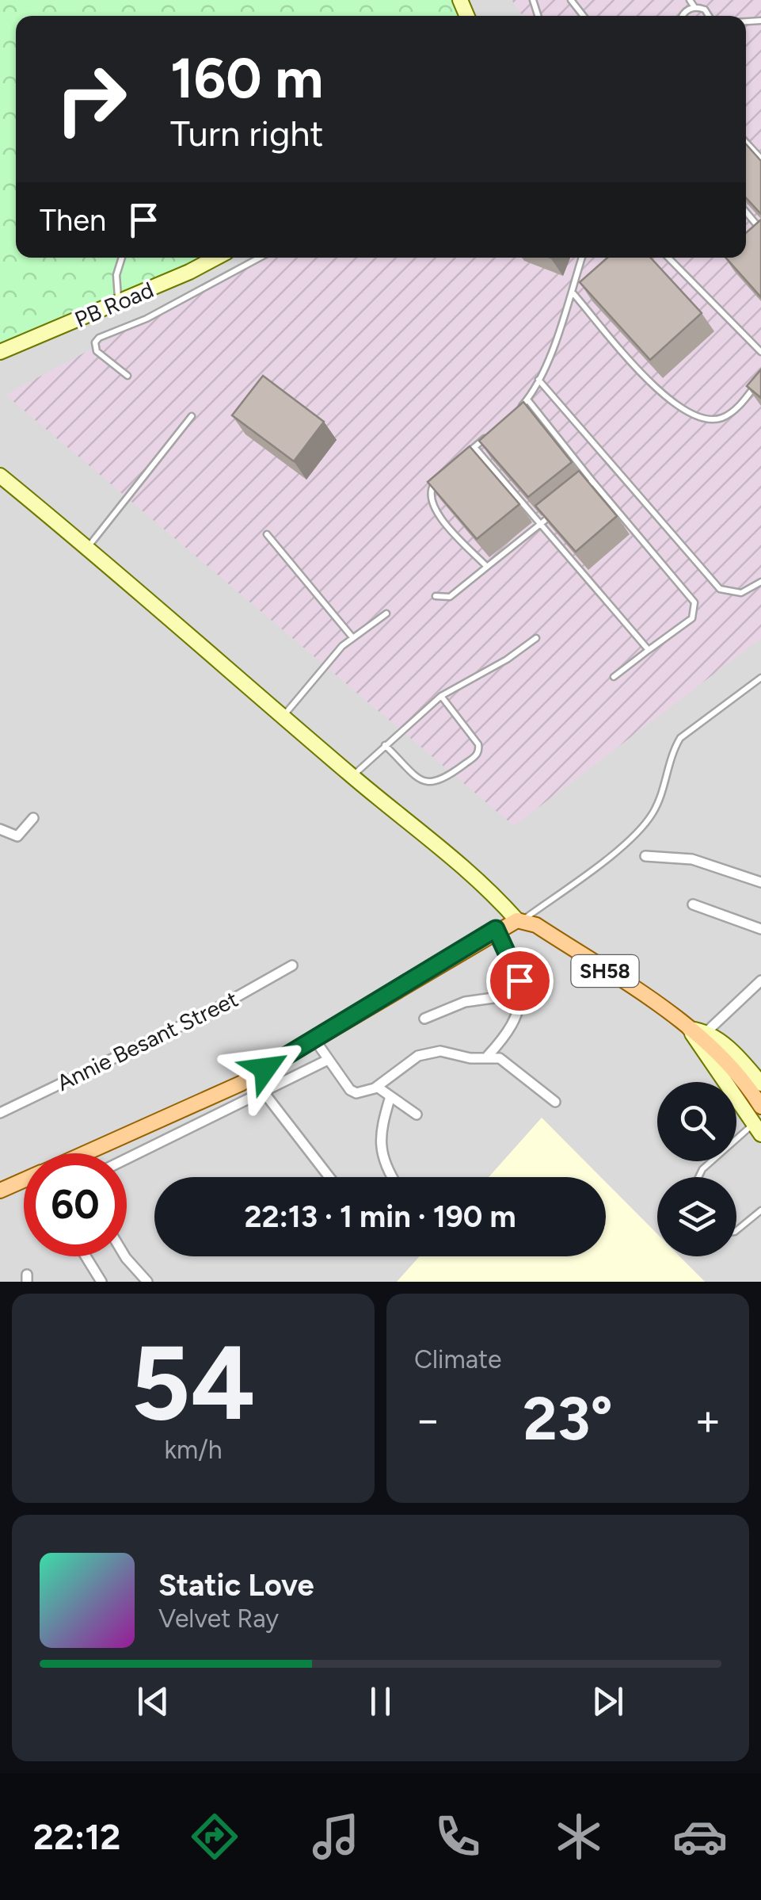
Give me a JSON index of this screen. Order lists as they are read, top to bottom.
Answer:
{
  "streets": {
    "main road": ["SH58"],
    "street": ["PB Road", "Annie Besant Street"]
  },
  "page": {
    "turn": ["160 m", "Turn right"],
    "then": "Then",
    "limit": "60",
    "trip": "22:13 · 1 min · 190 m",
    "tile": [
      ["54", "km/h"],
      "Climate"
    ],
    "heat": ["−", "23°", "+"],
    "song": ["Static Love", "Velvet Ray"],
    "tabs": "22:12"
  }
}
